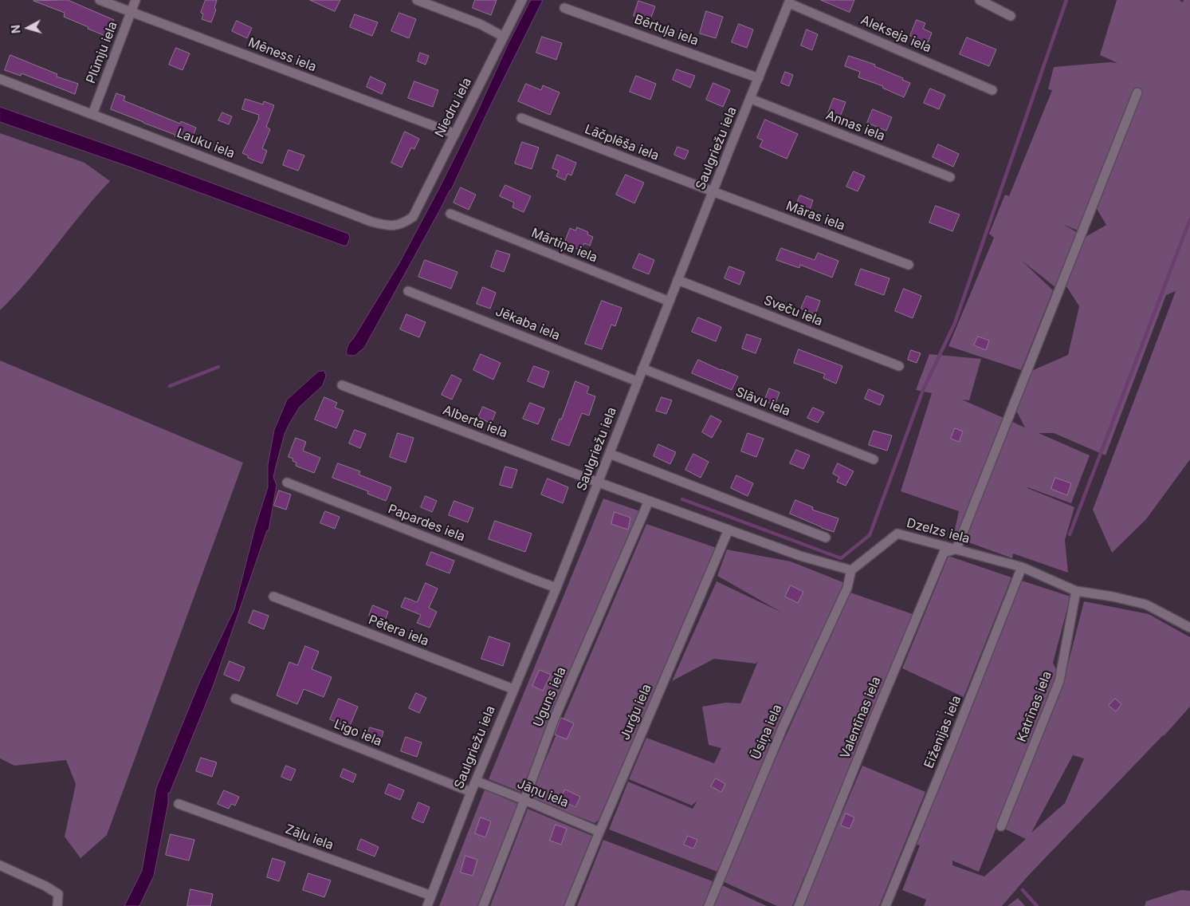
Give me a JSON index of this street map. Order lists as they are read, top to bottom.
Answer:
{
  "streets": {
    "street": [
      "Bērtuļa iela",
      "Alekseja iela",
      "Plūmju iela",
      "Mēness iela",
      "Niedru iela",
      "Annas iela",
      "Lāčplēša iela",
      "Lauku iela",
      "Saulgriežu iela",
      "Māras iela",
      "Mārtiņa iela",
      "Sveču iela",
      "Jēkaba iela",
      "Slāvu iela",
      "Alberta iela",
      "Papardes iela",
      "Dzelzs iela",
      "Pētera iela",
      "Uguns iela",
      "Katrīnas iela",
      "Jurģu iela",
      "Valentīnas iela",
      "Ūsiņa iela",
      "Eiženijas iela",
      "Līgo iela",
      "Jāņu iela",
      "Zāļu iela"
    ]
  },
  "crossings": [
    ["Bērtuļa iela", "Saulgriežu iela"],
    ["Alekseja iela", "Saulgriežu iela"],
    ["Plūmju iela", "Mēness iela"],
    ["Plūmju iela", "Lauku iela"],
    ["Mēness iela", "Niedru iela"],
    ["Niedru iela", "Lauku iela"],
    ["Annas iela", "Saulgriežu iela"],
    ["Lāčplēša iela", "Saulgriežu iela"],
    ["Lāčplēša iela", "Māras iela"],
    ["Saulgriežu iela", "Māras iela"],
    ["Saulgriežu iela", "Mārtiņa iela"],
    ["Saulgriežu iela", "Sveču iela"],
    ["Saulgriežu iela", "Jēkaba iela"],
    ["Saulgriežu iela", "Slāvu iela"],
    ["Saulgriežu iela", "Alberta iela"],
    ["Saulgriežu iela", "Papardes iela"],
    ["Saulgriežu iela", "Pētera iela"],
    ["Saulgriežu iela", "Līgo iela"],
    ["Saulgriežu iela", "Jāņu iela"],
    ["Saulgriežu iela", "Zāļu iela"],
    ["Dzelzs iela", "Katrīnas iela"],
    ["Dzelzs iela", "Valentīnas iela"],
    ["Dzelzs iela", "Ūsiņa iela"],
    ["Dzelzs iela", "Eiženijas iela"],
    ["Uguns iela", "Jāņu iela"],
    ["Jurģu iela", "Jāņu iela"]
  ],
  "north": "left"
}
